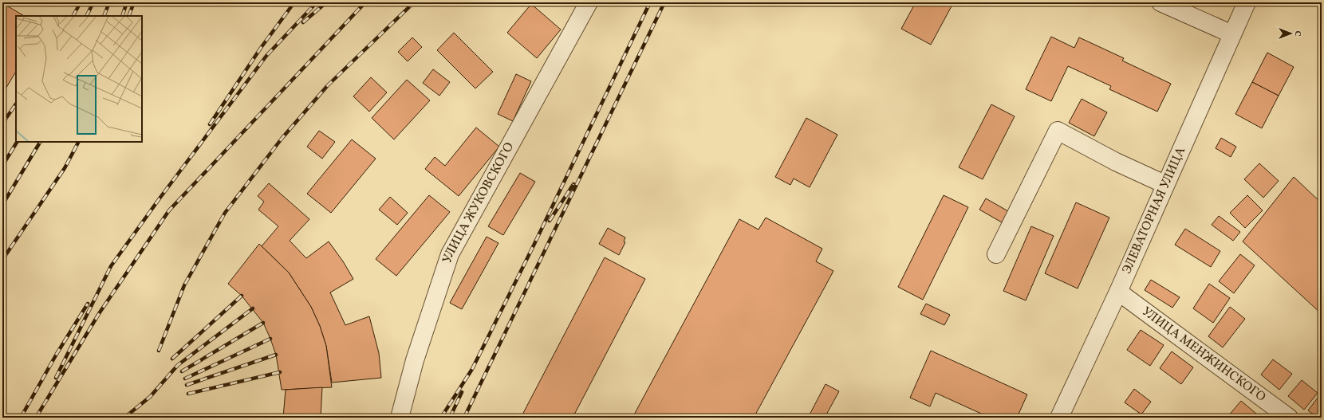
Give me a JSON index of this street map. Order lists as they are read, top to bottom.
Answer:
{
  "streets": {
    "street": ["УЛИЦА ЖУКОВСКОГО", "ЭЛЕВАТОРНАЯ УЛИЦА", "УЛИЦА МЕНЖИНСКОГО"]
  },
  "crossings": [
    ["ЭЛЕВАТОРНАЯ УЛИЦА", "УЛИЦА МЕНЖИНСКОГО"]
  ],
  "north": "right"
}
